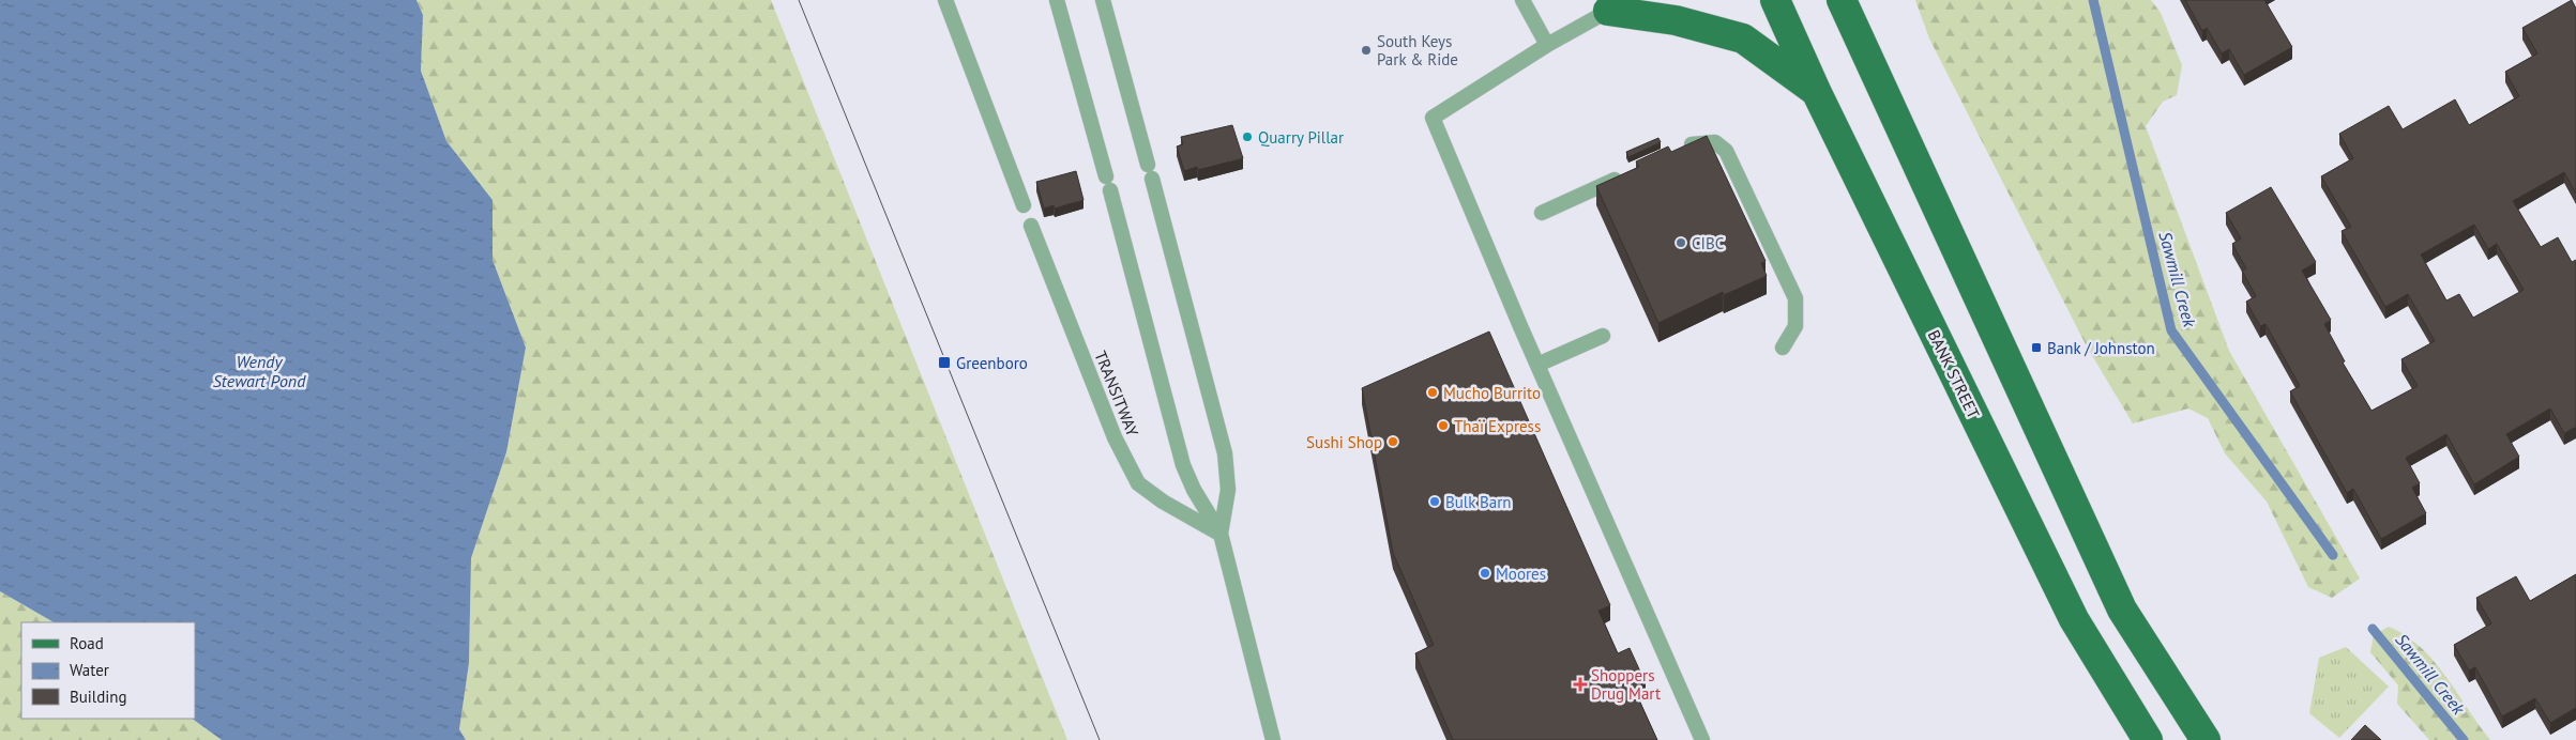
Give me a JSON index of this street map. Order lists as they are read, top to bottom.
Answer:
{
  "streets": {
    "main road": ["BANK STREET"],
    "lane": ["TRANSITWAY"]
  },
  "water": ["Sawmill Creek", "Wendy Stewart Pond"],
  "places": {
    "other": [
      "South Keys Park & Ride",
      "Quarry Pillar",
      "CIBC",
      "Mucho Burrito",
      "Thaï Express",
      "Sushi Shop",
      "Bulk Barn",
      "Moores"
    ],
    "transit": ["Bank / Johnston", "Greenboro"],
    "health": ["Shoppers Drug Mart"]
  },
  "legend": ["Road", "Water", "Building"]
}
